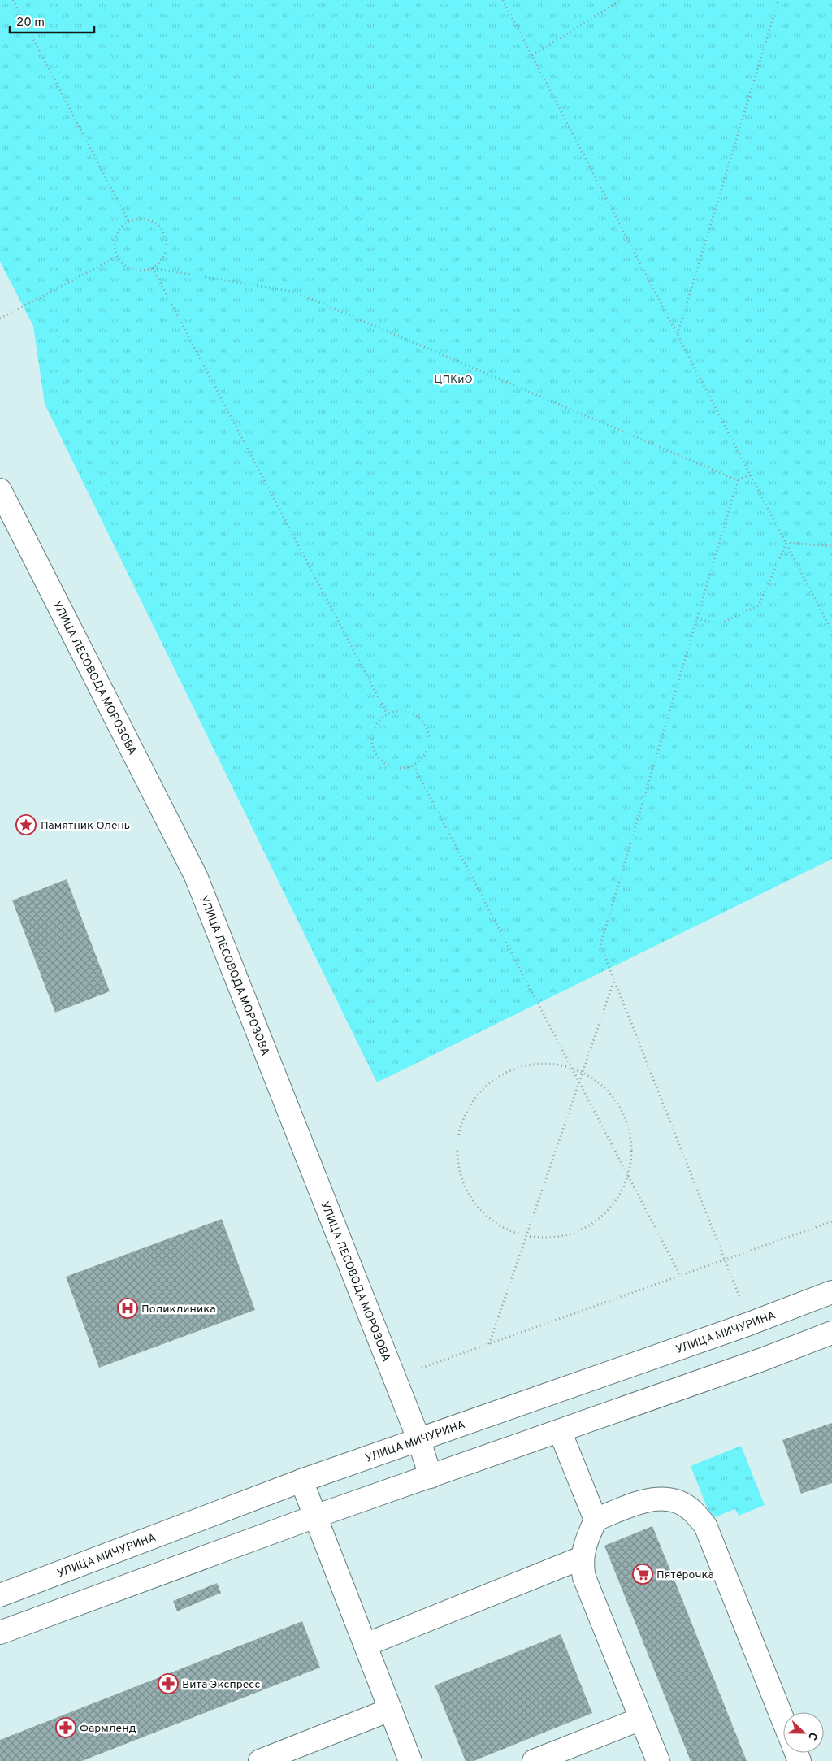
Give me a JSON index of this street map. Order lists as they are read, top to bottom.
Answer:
{
  "streets": {
    "street": ["УЛИЦА ЛЕСОВОДА МОРОЗОВА", "УЛИЦА МИЧУРИНА"]
  },
  "crossings": [
    ["УЛИЦА ЛЕСОВОДА МОРОЗОВА", "УЛИЦА МИЧУРИНА"]
  ],
  "parks": ["ЦПКиО"],
  "places": {
    "place": ["Памятник Олень"],
    "hospital": ["Поликлиника"],
    "supermarket": ["Пятёрочка"],
    "pharmacy": ["Вита Экспресс", "Фармленд"]
  },
  "scale_bar": "20 m",
  "north": "right"
}
